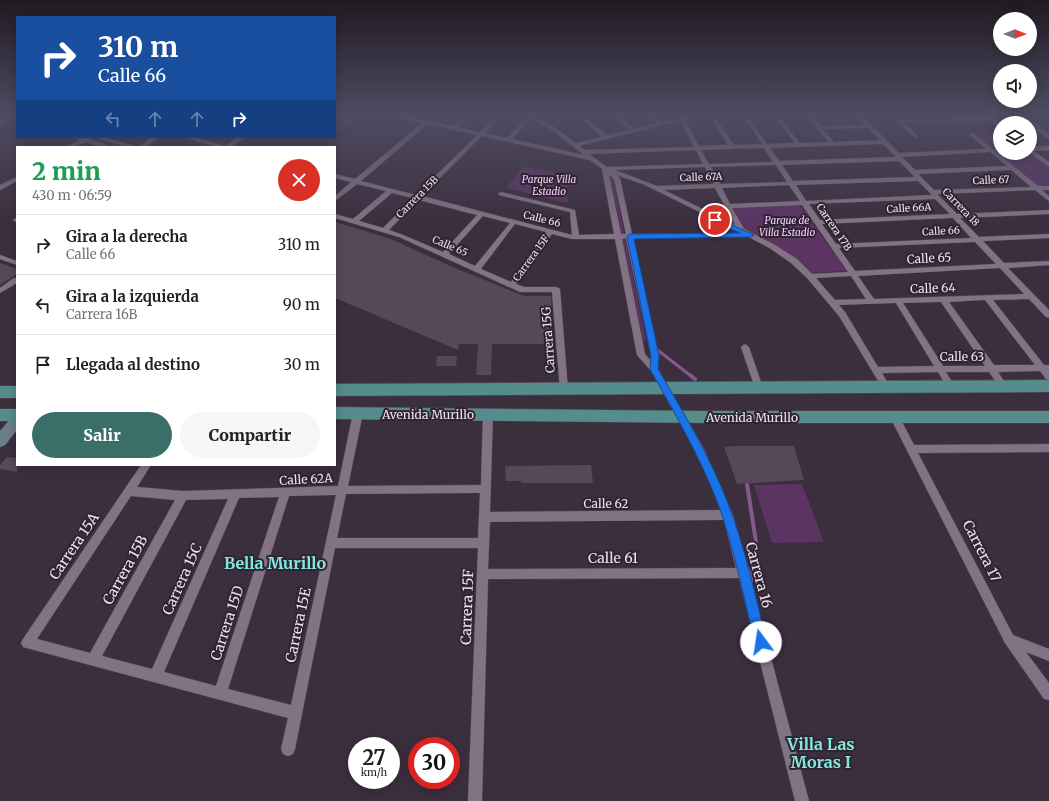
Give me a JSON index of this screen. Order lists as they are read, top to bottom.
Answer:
{
  "streets": {
    "main road": ["Avenida Murillo"],
    "street": [
      "Calle 67A",
      "Calle 67",
      "Carrera 15B",
      "Carrera 18",
      "Calle 66A",
      "Calle 66",
      "Carrera 17B",
      "Calle 65",
      "Carrera 15F",
      "Calle 64",
      "Carrera 15G",
      "Calle 63",
      "Calle 62A",
      "Calle 62",
      "Carrera 15A",
      "Carrera 17",
      "Calle 61",
      "Carrera 16",
      "Carrera 15C",
      "Carrera 15D",
      "Carrera 15E"
    ]
  },
  "crossings": [
    ["Calle 67A", "Carrera 18"],
    ["Calle 67A", "Carrera 17B"],
    ["Calle 67A", "Carrera 16"],
    ["Calle 67", "Carrera 18"],
    ["Carrera 15B", "Calle 66"],
    ["Carrera 15B", "Calle 65"],
    ["Carrera 15B", "Calle 62A"],
    ["Carrera 15B", "Carrera 15A"],
    ["Carrera 18", "Calle 66A"],
    ["Carrera 18", "Calle 66"],
    ["Carrera 18", "Calle 65"],
    ["Carrera 18", "Calle 64"],
    ["Calle 66A", "Carrera 17B"],
    ["Calle 66", "Carrera 17B"],
    ["Calle 66", "Carrera 15F"],
    ["Calle 66", "Carrera 16"],
    ["Carrera 17B", "Calle 65"],
    ["Carrera 17B", "Calle 64"],
    ["Calle 65", "Carrera 15F"],
    ["Calle 65", "Carrera 15G"],
    ["Carrera 15F", "Avenida Murillo"],
    ["Carrera 15F", "Calle 62A"],
    ["Carrera 15F", "Calle 62"],
    ["Carrera 15F", "Calle 61"],
    ["Carrera 15G", "Avenida Murillo"],
    ["Avenida Murillo", "Carrera 17"],
    ["Avenida Murillo", "Carrera 16"],
    ["Avenida Murillo", "Carrera 15E"],
    ["Calle 62A", "Carrera 15A"],
    ["Calle 62A", "Carrera 15C"],
    ["Calle 62A", "Carrera 15D"],
    ["Calle 62A", "Carrera 15E"],
    ["Calle 62", "Carrera 16"],
    ["Calle 61", "Carrera 16"]
  ],
  "districts": ["Bella Murillo", "Villa Las Moras I"],
  "parks": ["Parque Villa Estadio", "Parque de Villa Estadio"],
  "north": "right",
  "page": {
    "turn": ["310 m", "Calle 66"],
    "heading": ["2 min", "430 m · 06:59"],
    "list": [
      {
        "name": "Gira a la derecha",
        "note": "Calle 66",
        "value": "310 m"
      },
      {
        "name": "Gira a la izquierda",
        "note": "Carrera 16B",
        "value": "90 m"
      },
      {
        "name": "Llegada al destino",
        "value": "30 m"
      }
    ],
    "buttons": ["Salir", "Compartir"],
    "speed": "27 km/h",
    "limit": "30"
  }
}
